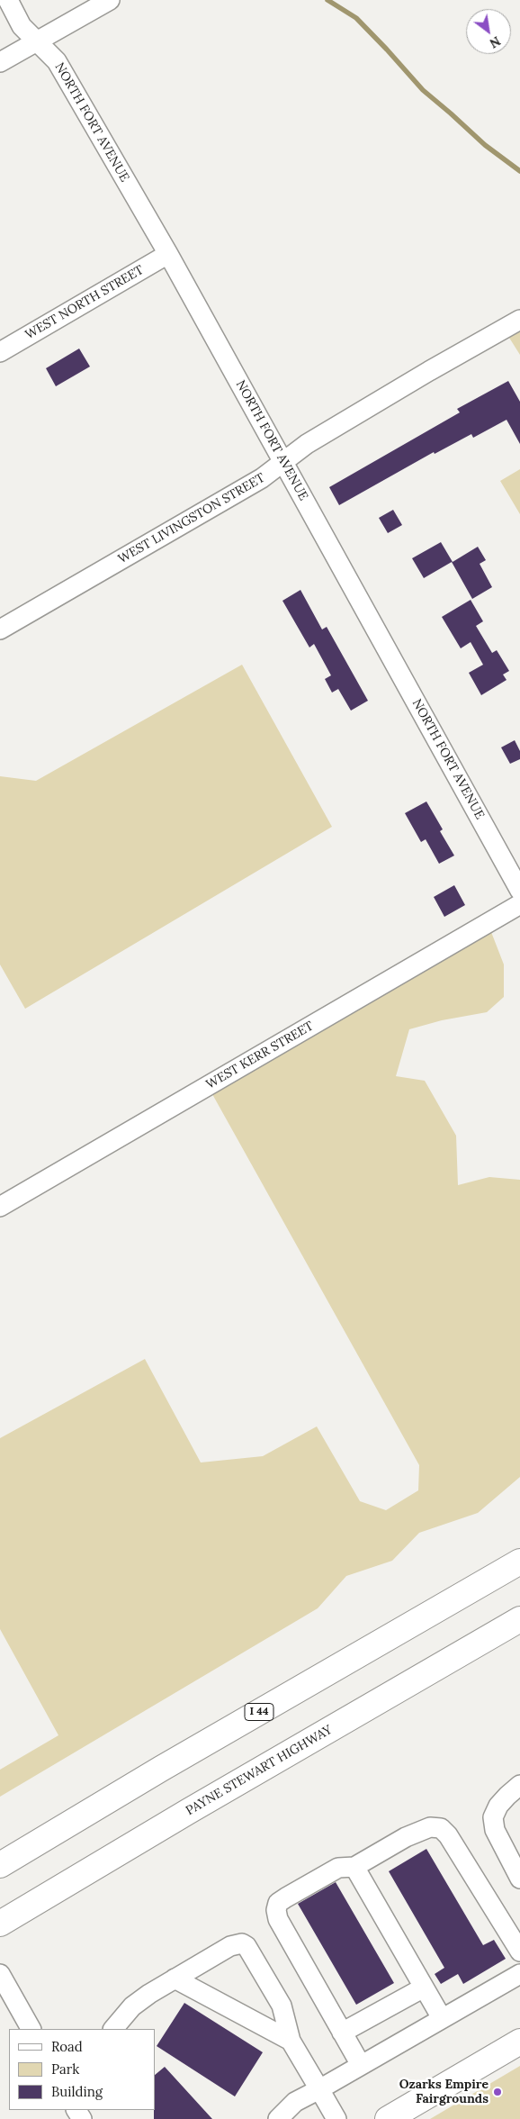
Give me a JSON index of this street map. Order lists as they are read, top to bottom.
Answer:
{
  "streets": {
    "main road": ["I 44", "PAYNE STEWART HIGHWAY"],
    "street": [
      "NORTH FORT AVENUE",
      "WEST NORTH STREET",
      "WEST LIVINGSTON STREET",
      "WEST KERR STREET"
    ]
  },
  "crossings": [
    ["NORTH FORT AVENUE", "WEST NORTH STREET"],
    ["NORTH FORT AVENUE", "WEST LIVINGSTON STREET"]
  ],
  "places": ["Ozarks Empire Fairgrounds"],
  "legend": ["Road", "Park", "Building"],
  "north": "bottom right"
}
